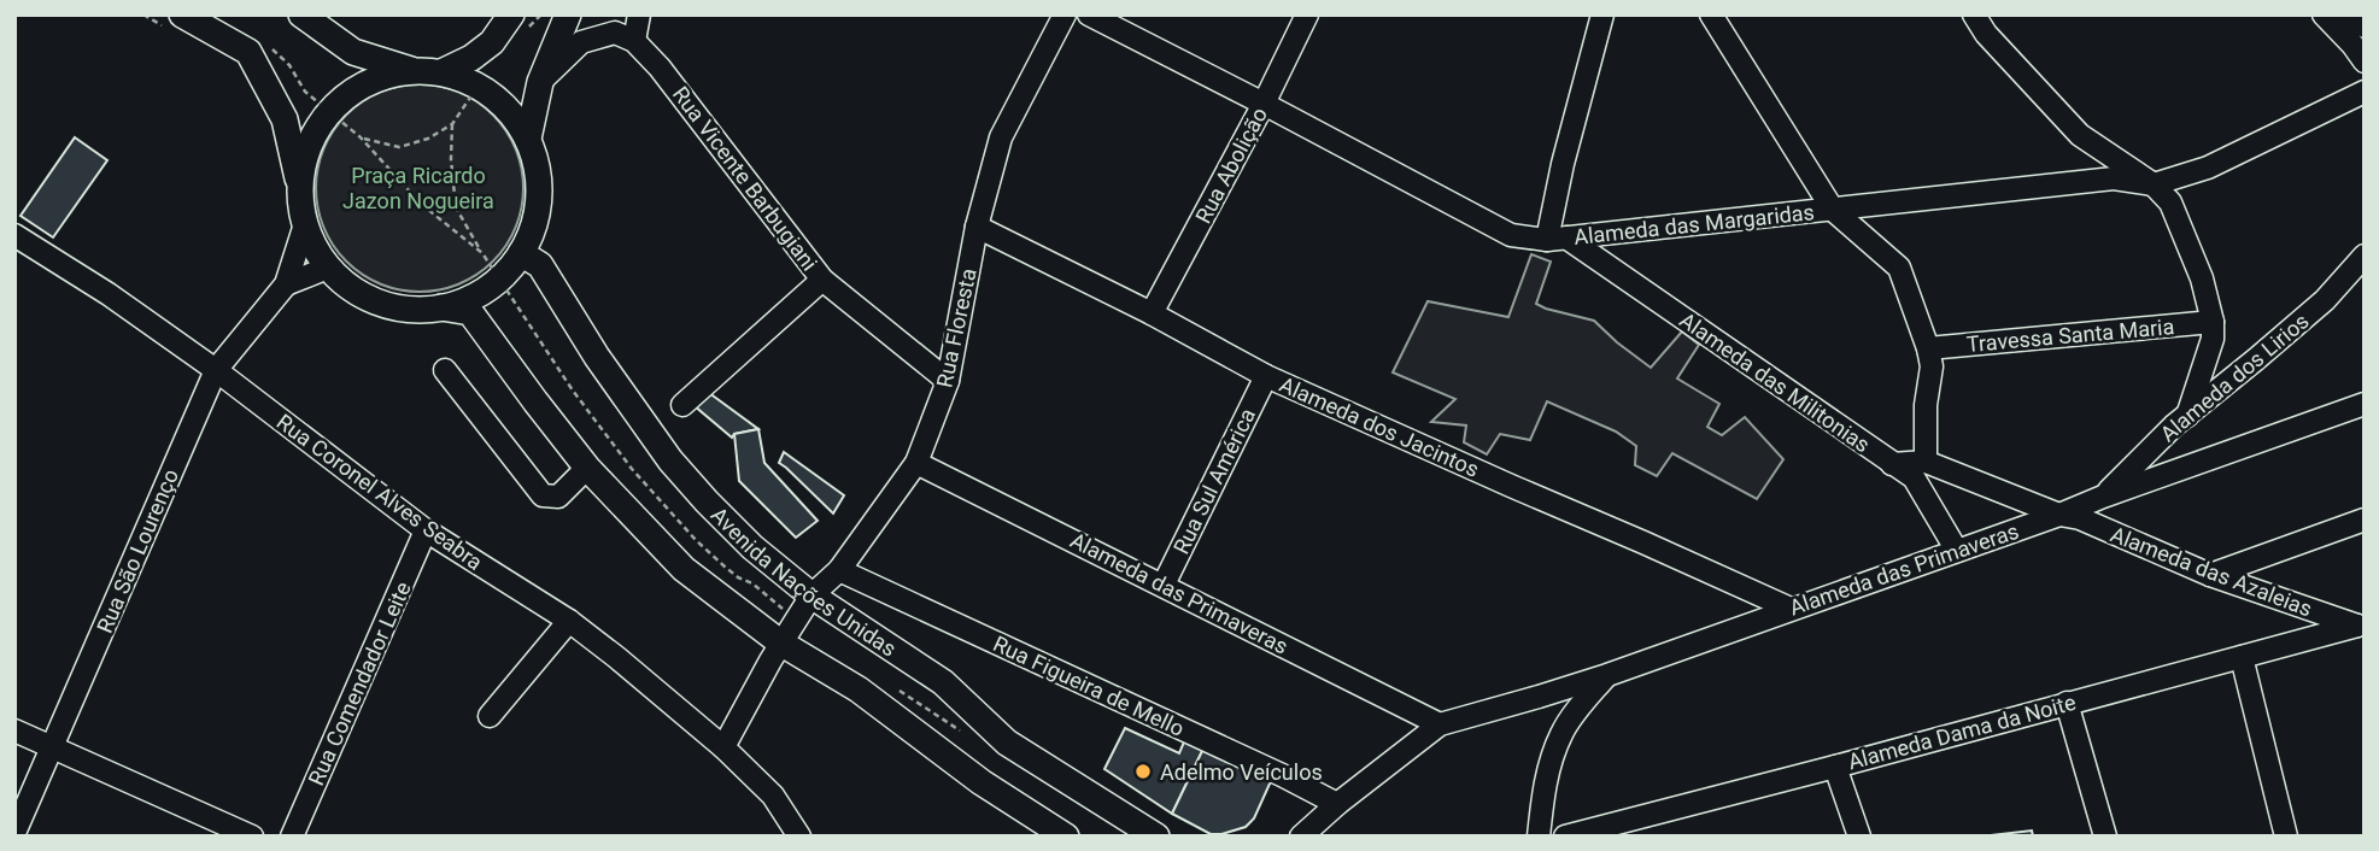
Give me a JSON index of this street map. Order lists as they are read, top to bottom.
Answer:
{
  "streets": {
    "main road": ["Avenida Nações Unidas"],
    "street": [
      "Rua Abolição",
      "Rua Vicente Barbugiani",
      "Alameda das Margaridas",
      "Rua Floresta",
      "Travessa Santa Maria",
      "Alameda dos Lirios",
      "Alameda das Militonias",
      "Alameda dos Jacintos",
      "Rua Sul América",
      "Rua Coronel Alves Seabra",
      "Rua São Lourenço",
      "Alameda das Primaveras",
      "Alameda das Azaleias",
      "Rua Comendador Leite",
      "Rua Figueira de Mello",
      "Alameda Dama da Noite"
    ]
  },
  "crossings": [
    ["Rua Abolição", "Alameda das Margaridas"],
    ["Rua Abolição", "Alameda dos Jacintos"],
    ["Rua Vicente Barbugiani", "Rua Floresta"],
    ["Alameda das Margaridas", "Alameda das Militonias"],
    ["Rua Floresta", "Alameda dos Jacintos"],
    ["Rua Floresta", "Rua Coronel Alves Seabra"],
    ["Rua Floresta", "Alameda das Primaveras"],
    ["Rua Floresta", "Avenida Nações Unidas"],
    ["Rua Floresta", "Rua Figueira de Mello"],
    ["Alameda dos Lirios", "Alameda das Primaveras"],
    ["Alameda das Militonias", "Alameda das Primaveras"],
    ["Alameda dos Jacintos", "Rua Sul América"],
    ["Alameda dos Jacintos", "Alameda das Primaveras"],
    ["Rua Sul América", "Alameda das Primaveras"],
    ["Rua Coronel Alves Seabra", "Rua São Lourenço"],
    ["Rua Coronel Alves Seabra", "Rua Comendador Leite"],
    ["Alameda das Primaveras", "Alameda das Azaleias"],
    ["Alameda das Primaveras", "Rua Figueira de Mello"],
    ["Alameda das Azaleias", "Alameda Dama da Noite"]
  ],
  "parks": ["Praça Ricardo Jazon Nogueira"],
  "places": ["Adelmo Veículos"]
}
